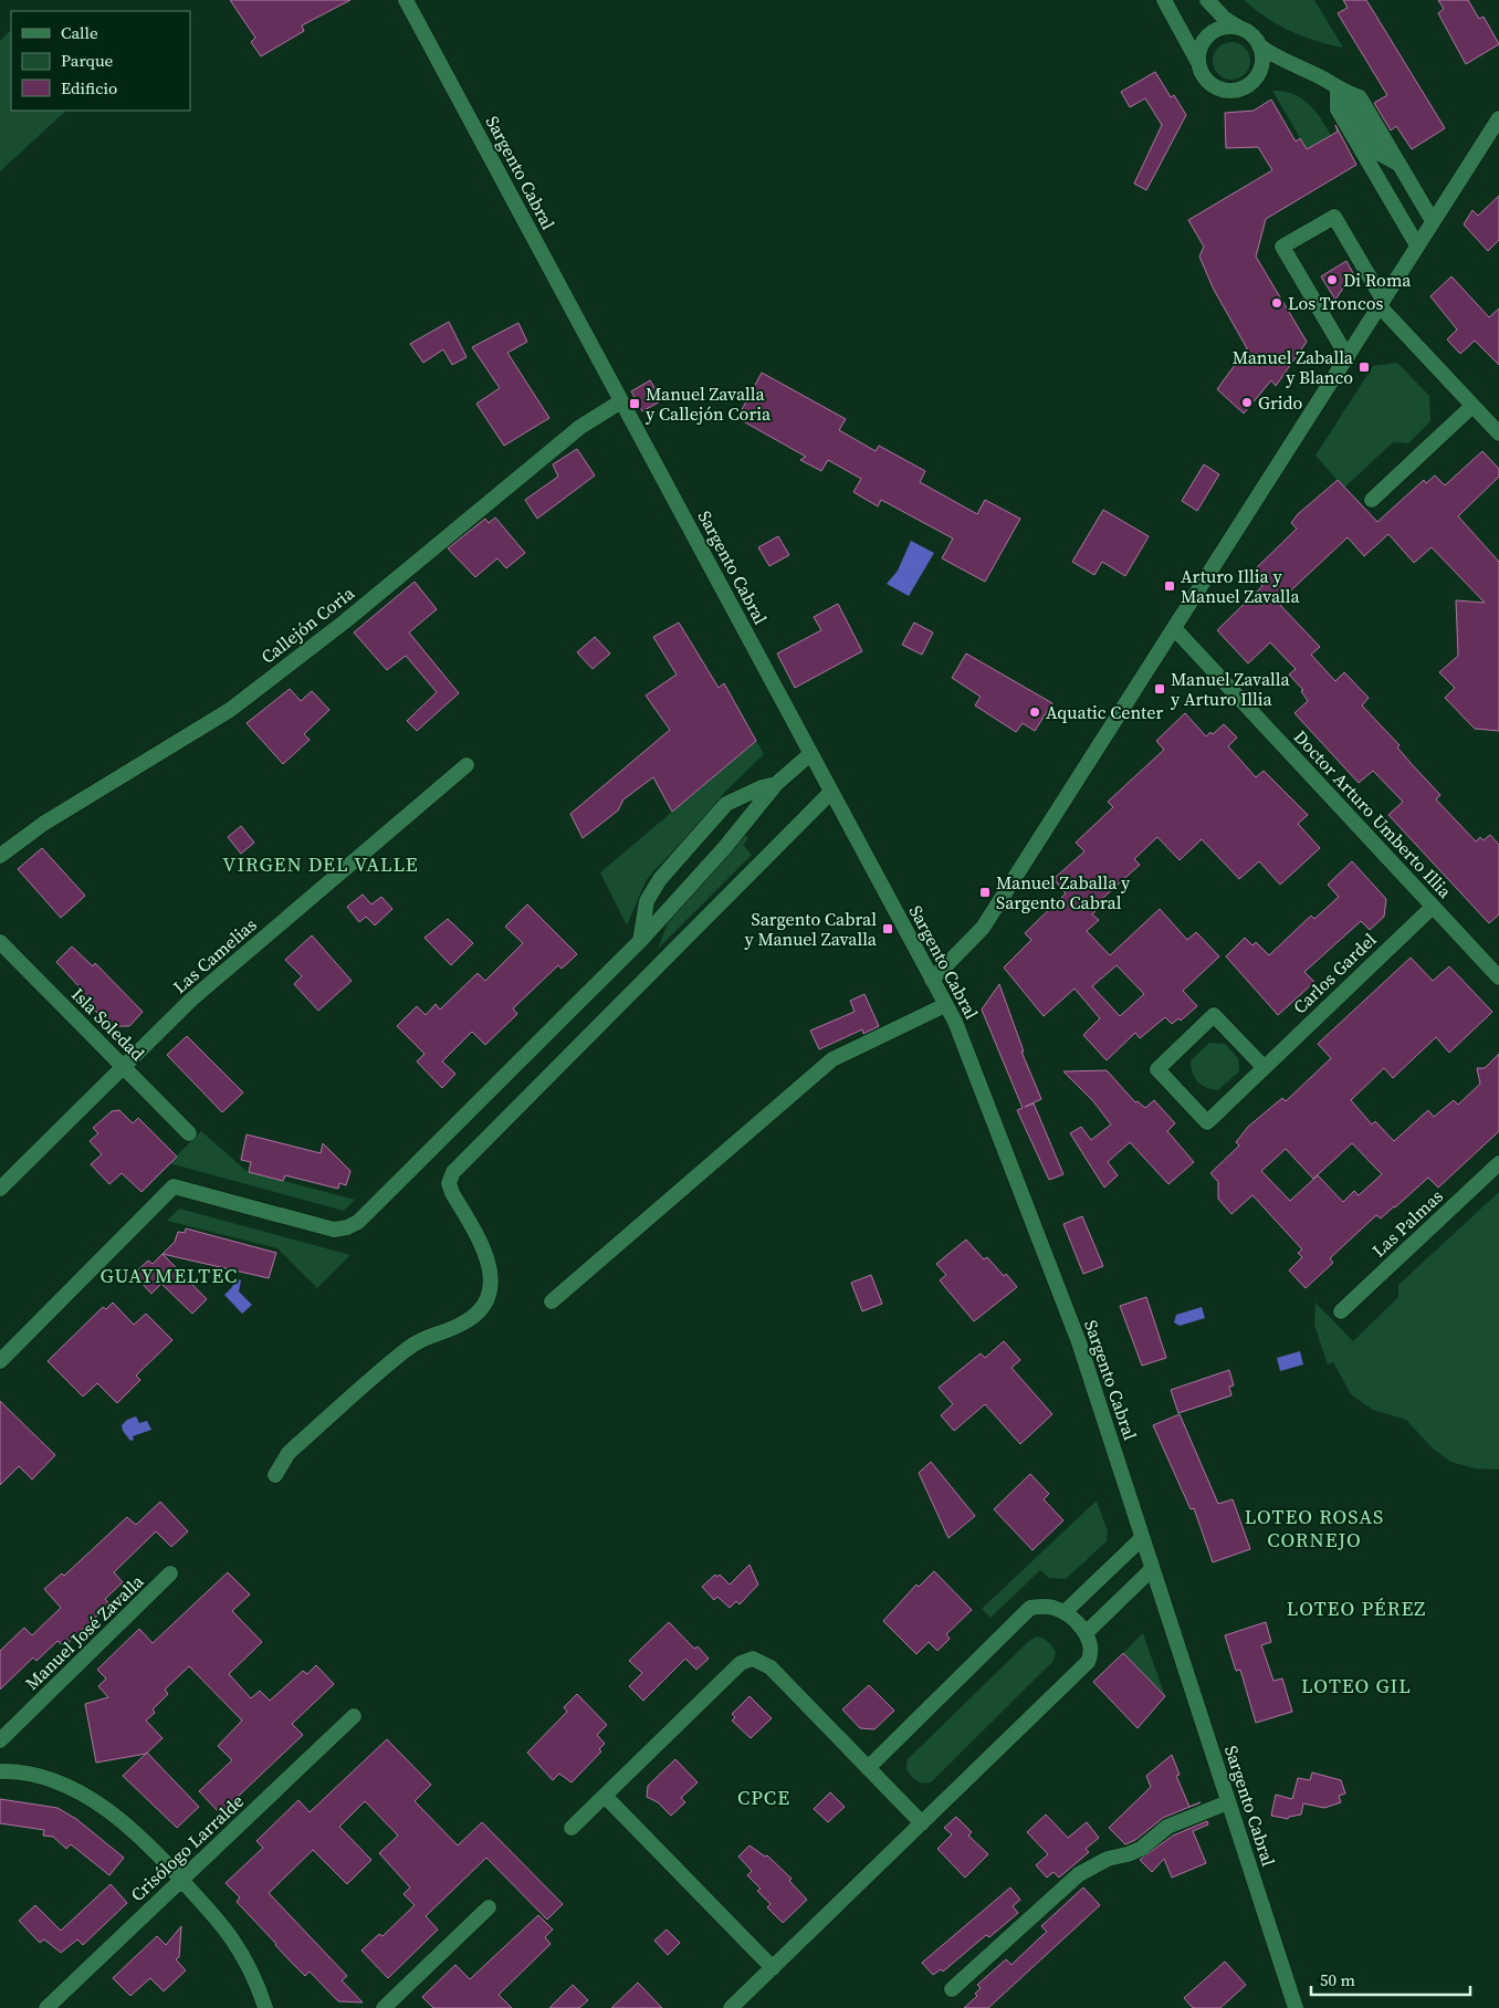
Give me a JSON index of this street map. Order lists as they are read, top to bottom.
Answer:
{
  "streets": {
    "street": [
      "Sargento Cabral",
      "Callejón Coria",
      "Doctor Arturo Umberto Illia",
      "Las Camelias",
      "Carlos Gardel",
      "Isla Soledad",
      "Las Palmas",
      "Manuel José Zavalla",
      "Crisólogo Larralde"
    ]
  },
  "crossings": [
    ["Sargento Cabral", "Callejón Coria"],
    ["Doctor Arturo Umberto Illia", "Carlos Gardel"],
    ["Las Camelias", "Isla Soledad"]
  ],
  "districts": [
    "VIRGEN DEL VALLE",
    "GUAYMELTEC",
    "LOTEO ROSAS CORNEJO",
    "LOTEO PÉREZ",
    "LOTEO GIL",
    "CPCE"
  ],
  "places": {
    "other": [
      "Di Roma",
      "Los Troncos",
      "Grido",
      "Aquatic Center"
    ],
    "transit": [
      "Manuel Zaballa y Blanco",
      "Manuel Zavalla y Callejón Coria",
      "Arturo Illia y Manuel Zavalla",
      "Manuel Zavalla y Arturo Illia",
      "Manuel Zaballa y Sargento Cabral",
      "Sargento Cabral y Manuel Zavalla"
    ]
  },
  "legend": ["Calle", "Parque", "Edificio"],
  "scale_bar": "50 m"
}
